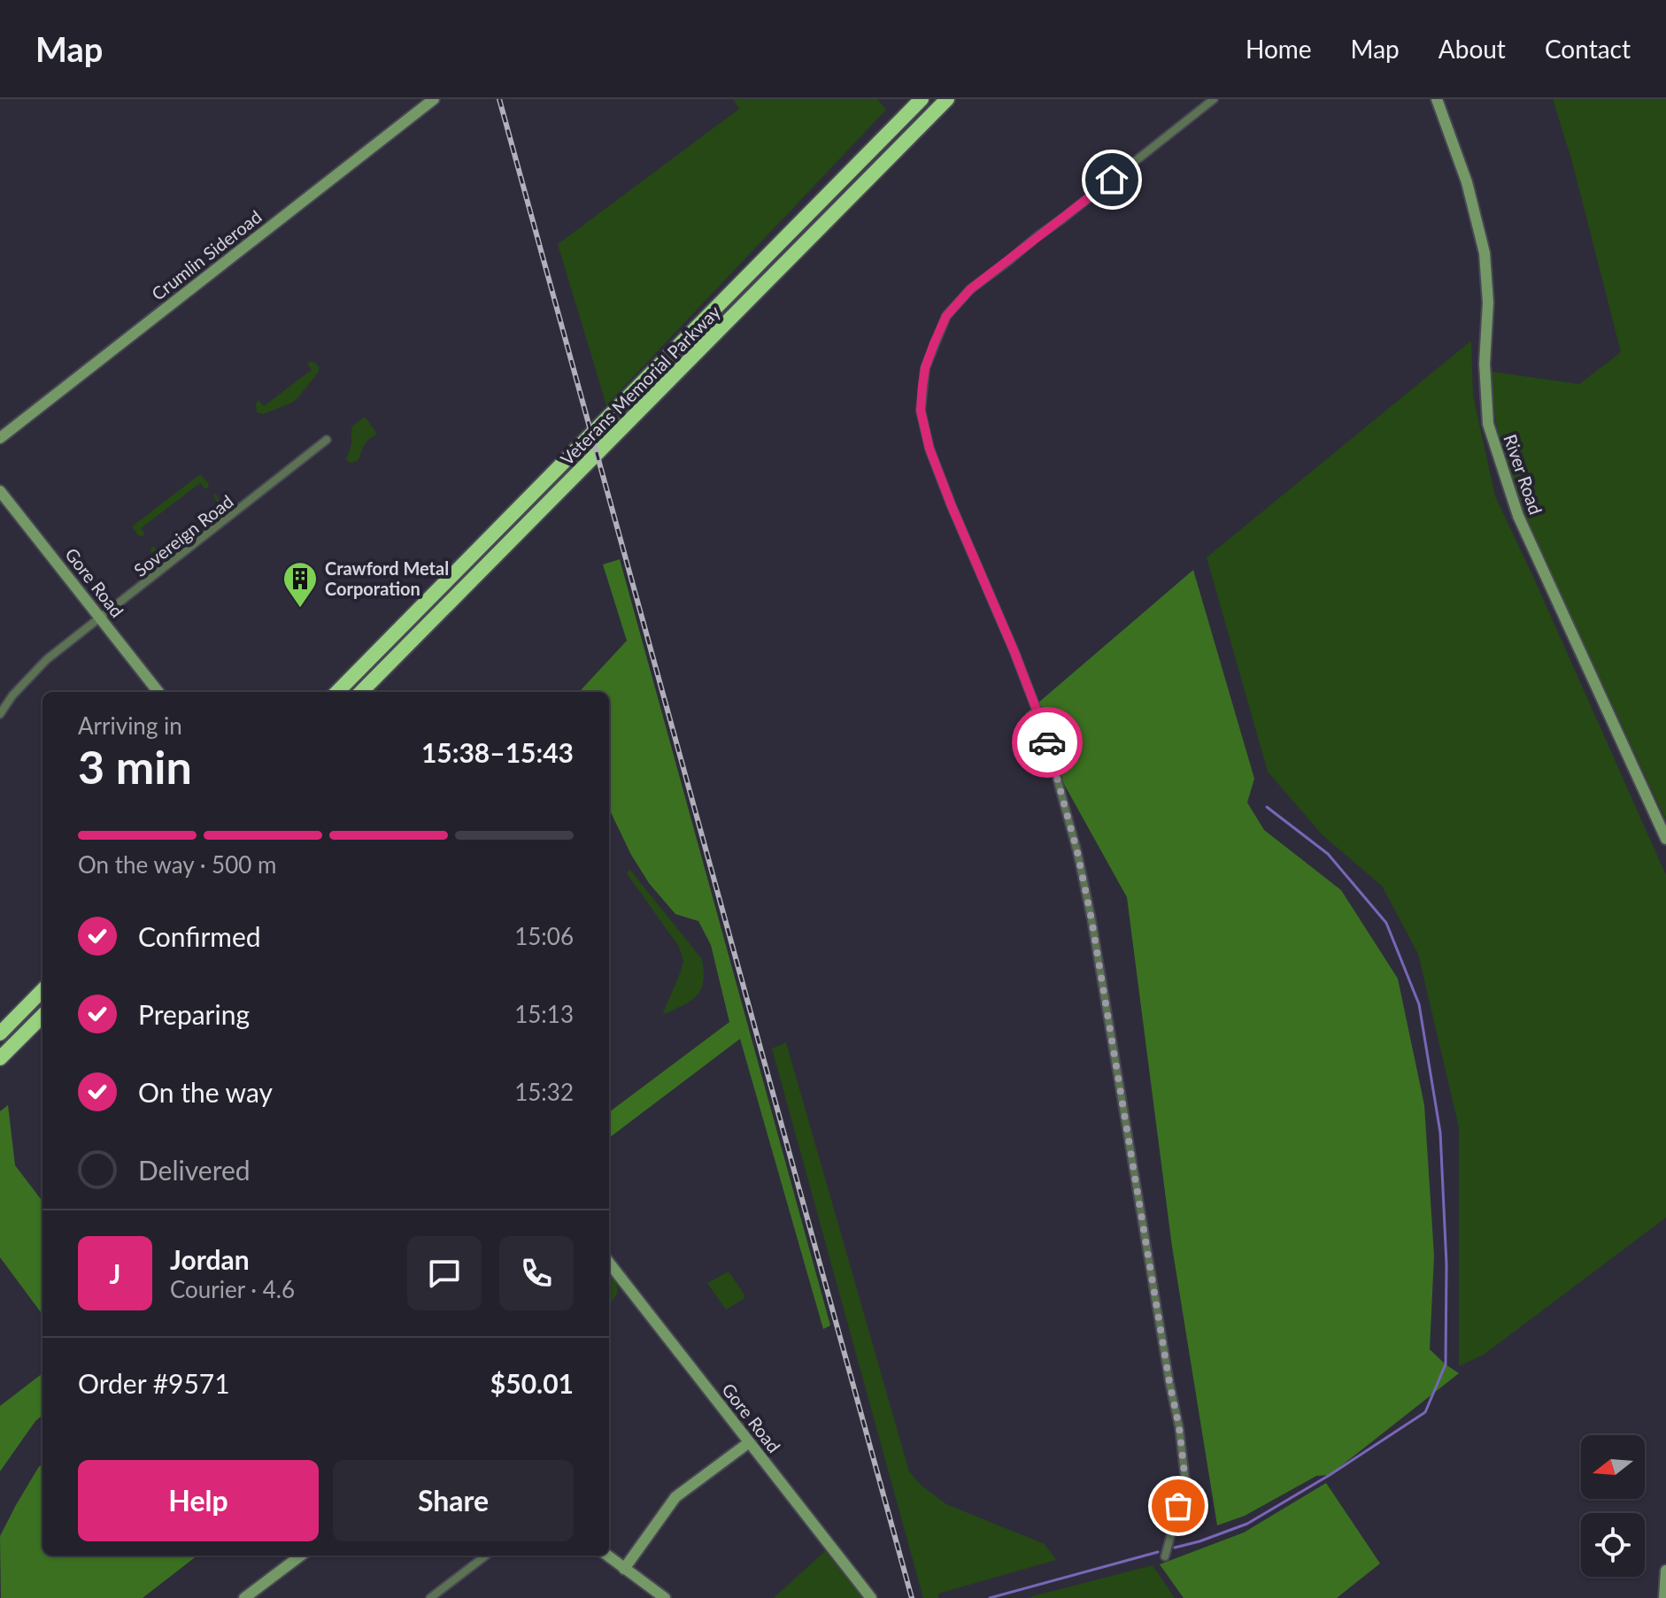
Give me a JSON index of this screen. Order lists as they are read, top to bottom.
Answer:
{
  "streets": {
    "highway": ["Veterans Memorial Parkway"],
    "street": [
      "Crumlin Sideroad",
      "River Road",
      "Sovereign Road",
      "Gore Road"
    ]
  },
  "crossings": [
    ["Sovereign Road", "Gore Road"]
  ],
  "places": {
    "building": ["Crawford Metal Corporation"]
  },
  "north": "left",
  "page": {
    "header": "Map",
    "nav": [
      "Home",
      "Map",
      "About",
      "Contact"
    ],
    "heading": ["3 min", "Arriving in", "15:38–15:43"],
    "panel": [
      "Jordan",
      "Courier · 4.6",
      "Order #9571",
      "$50.01"
    ],
    "bar": "On the way · 500 m",
    "list": [
      ["Confirmed", "15:06"],
      ["Preparing", "15:13"],
      ["On the way", "15:32"],
      "Delivered"
    ],
    "round": "J",
    "buttons": ["Help", "Share"]
  }
}
